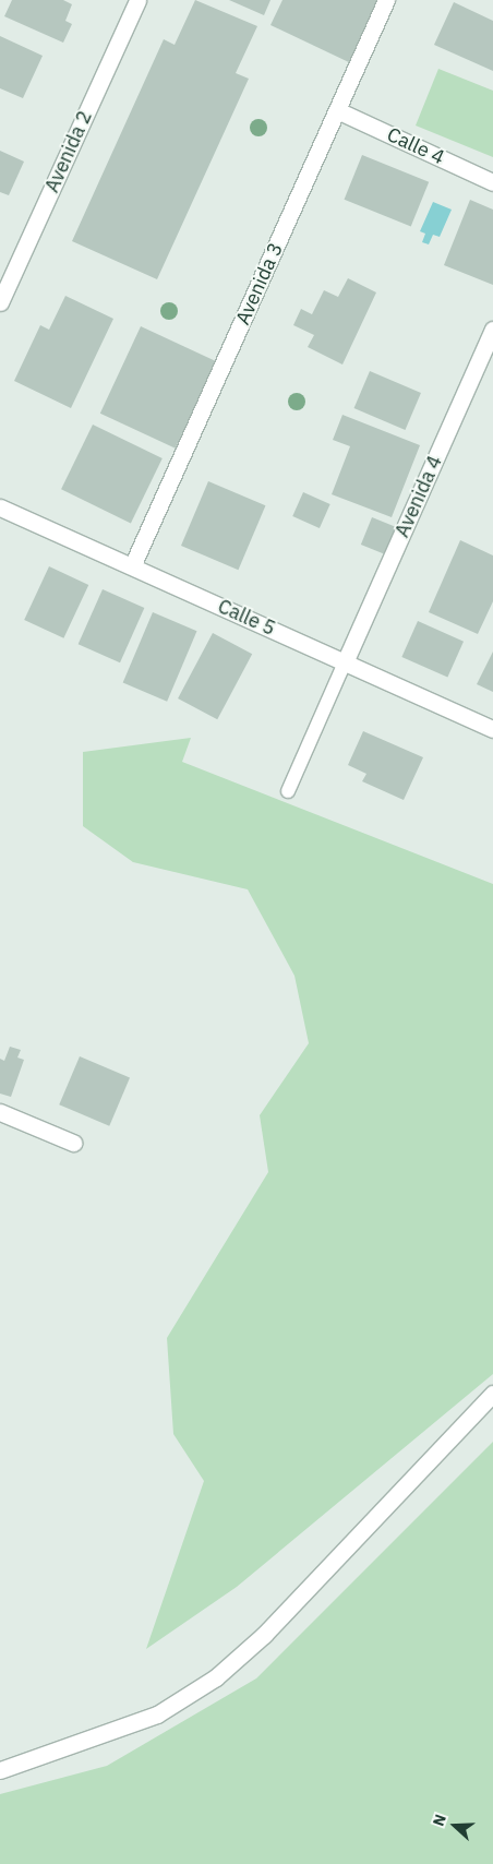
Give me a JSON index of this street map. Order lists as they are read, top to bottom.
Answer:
{
  "streets": {
    "street": [
      "Calle 4",
      "Avenida 2",
      "Avenida 3",
      "Avenida 4",
      "Calle 5"
    ]
  },
  "crossings": [
    ["Calle 4", "Avenida 3"],
    ["Avenida 3", "Calle 5"],
    ["Avenida 4", "Calle 5"]
  ],
  "north": "left"
}
